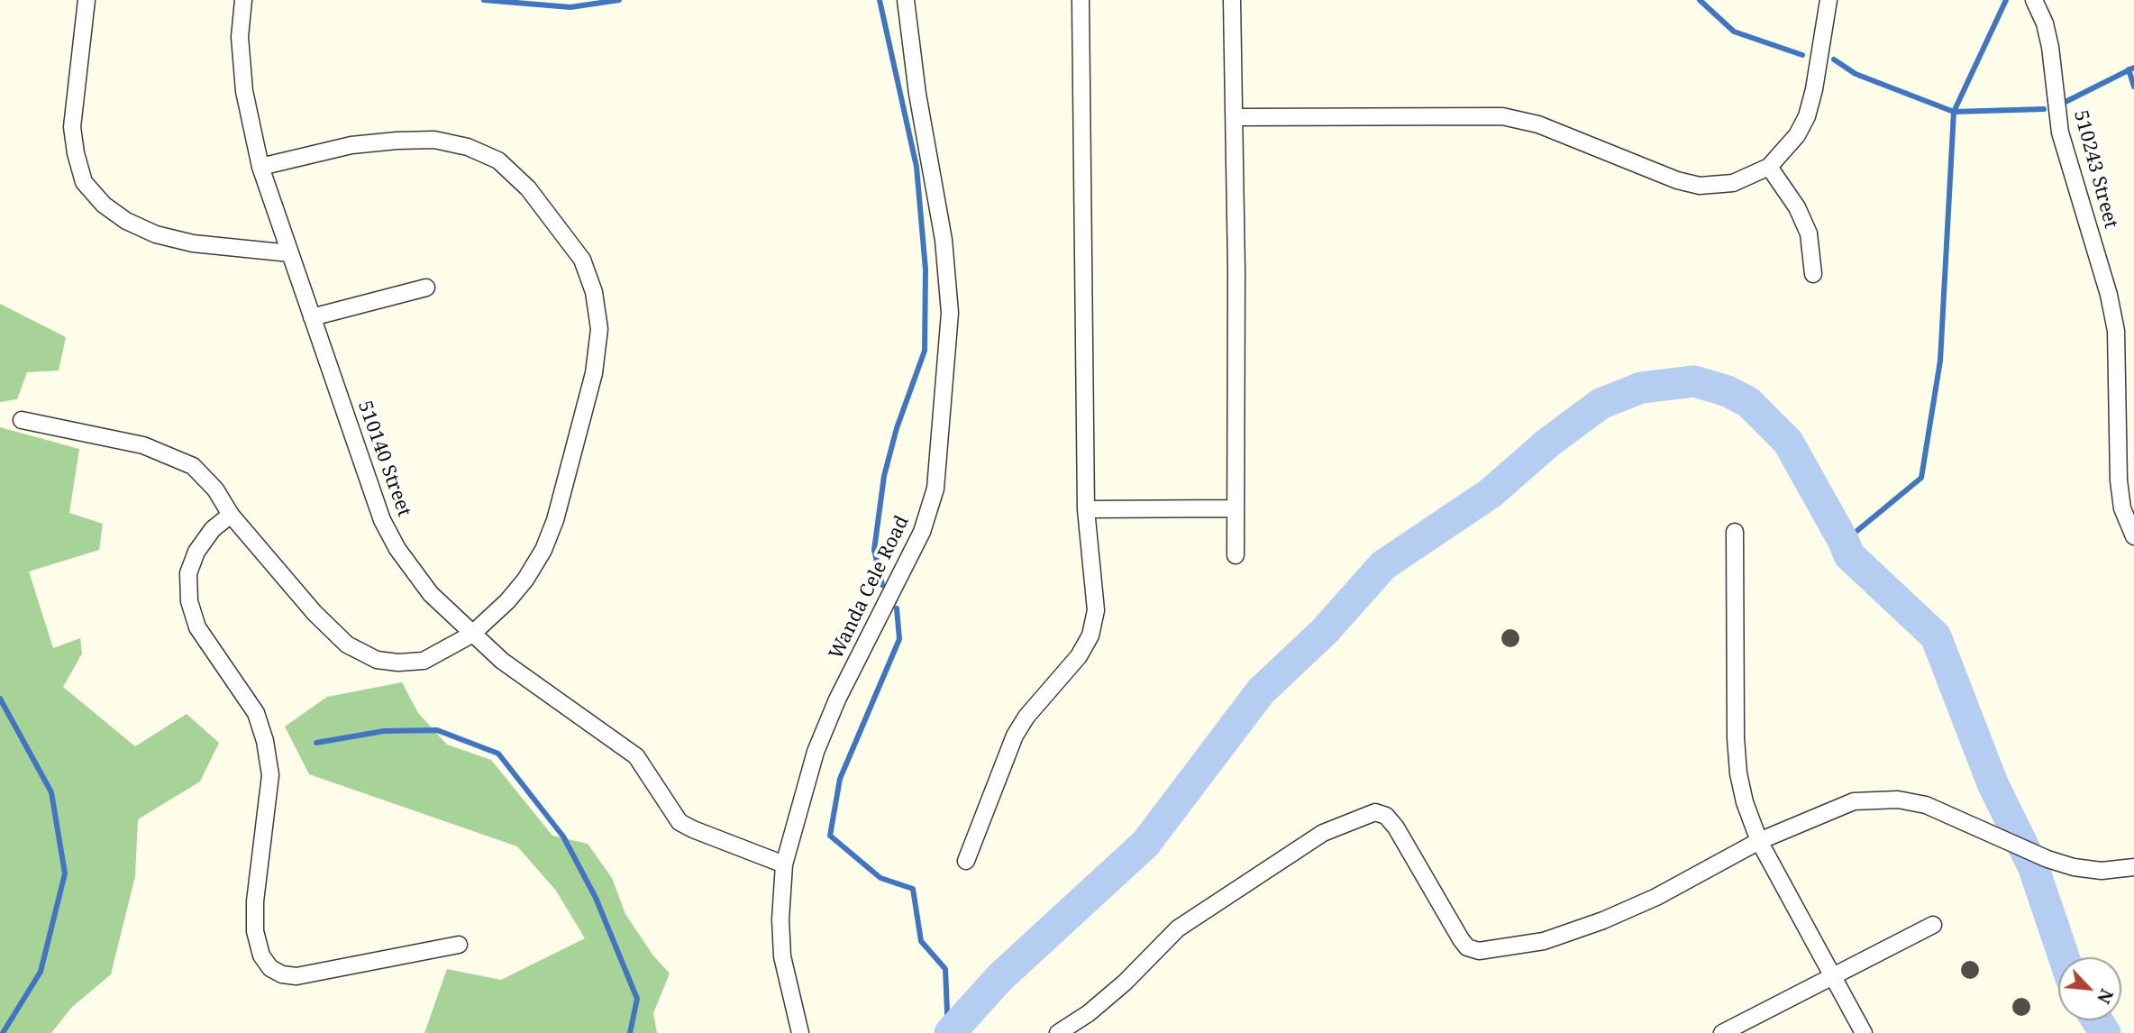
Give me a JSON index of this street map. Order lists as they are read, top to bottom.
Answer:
{
  "streets": {
    "street": ["510243 Street", "510140 Street", "Wanda Cele Road"]
  },
  "crossings": [
    ["510140 Street", "Wanda Cele Road"]
  ],
  "north": "bottom right"
}
